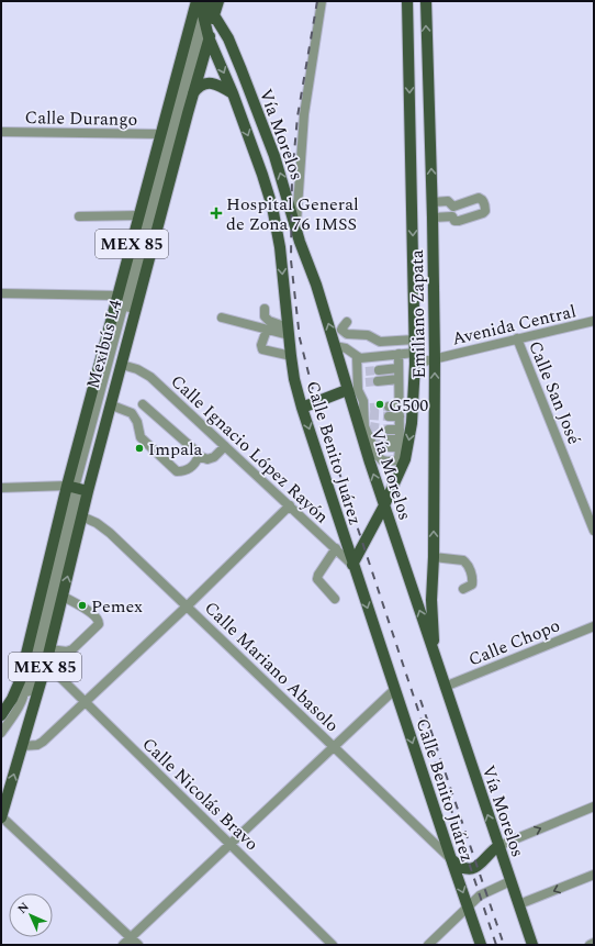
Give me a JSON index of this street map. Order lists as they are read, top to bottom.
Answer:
{
  "streets": {
    "main road": [
      "Vía Morelos",
      "MEX 85",
      "Emiliano Zapata",
      "Calle Benito Juárez"
    ],
    "street": [
      "Calle Durango",
      "Avenida Central",
      "Mexibús L4",
      "Calle San José",
      "Calle Ignacio López Rayón",
      "Calle Chopo",
      "Calle Mariano Abasolo",
      "Calle Nicolás Bravo"
    ]
  },
  "crossings": [
    ["Calle Durango", "MEX 85"],
    ["Vía Morelos", "MEX 85"],
    ["Vía Morelos", "Emiliano Zapata"],
    ["Vía Morelos", "Mexibús L4"],
    ["Vía Morelos", "Calle Benito Juárez"],
    ["Vía Morelos", "Calle Chopo"],
    ["MEX 85", "Mexibús L4"],
    ["MEX 85", "Calle Ignacio López Rayón"],
    ["MEX 85", "Calle Benito Juárez"],
    ["MEX 85", "Calle Mariano Abasolo"],
    ["MEX 85", "Calle Nicolás Bravo"],
    ["Emiliano Zapata", "Avenida Central"],
    ["Emiliano Zapata", "Calle Ignacio López Rayón"],
    ["Emiliano Zapata", "Calle Benito Juárez"],
    ["Avenida Central", "Calle San José"],
    ["Mexibús L4", "Calle Benito Juárez"],
    ["Calle Ignacio López Rayón", "Calle Benito Juárez"],
    ["Calle Benito Juárez", "Calle Mariano Abasolo"]
  ],
  "one_way": ["Vía Morelos", "Calle Benito Juárez"],
  "places": {
    "health": ["Hospital General de Zona 76 IMSS"],
    "other": ["G500", "Impala", "Pemex"]
  },
  "north": "top left"
}
